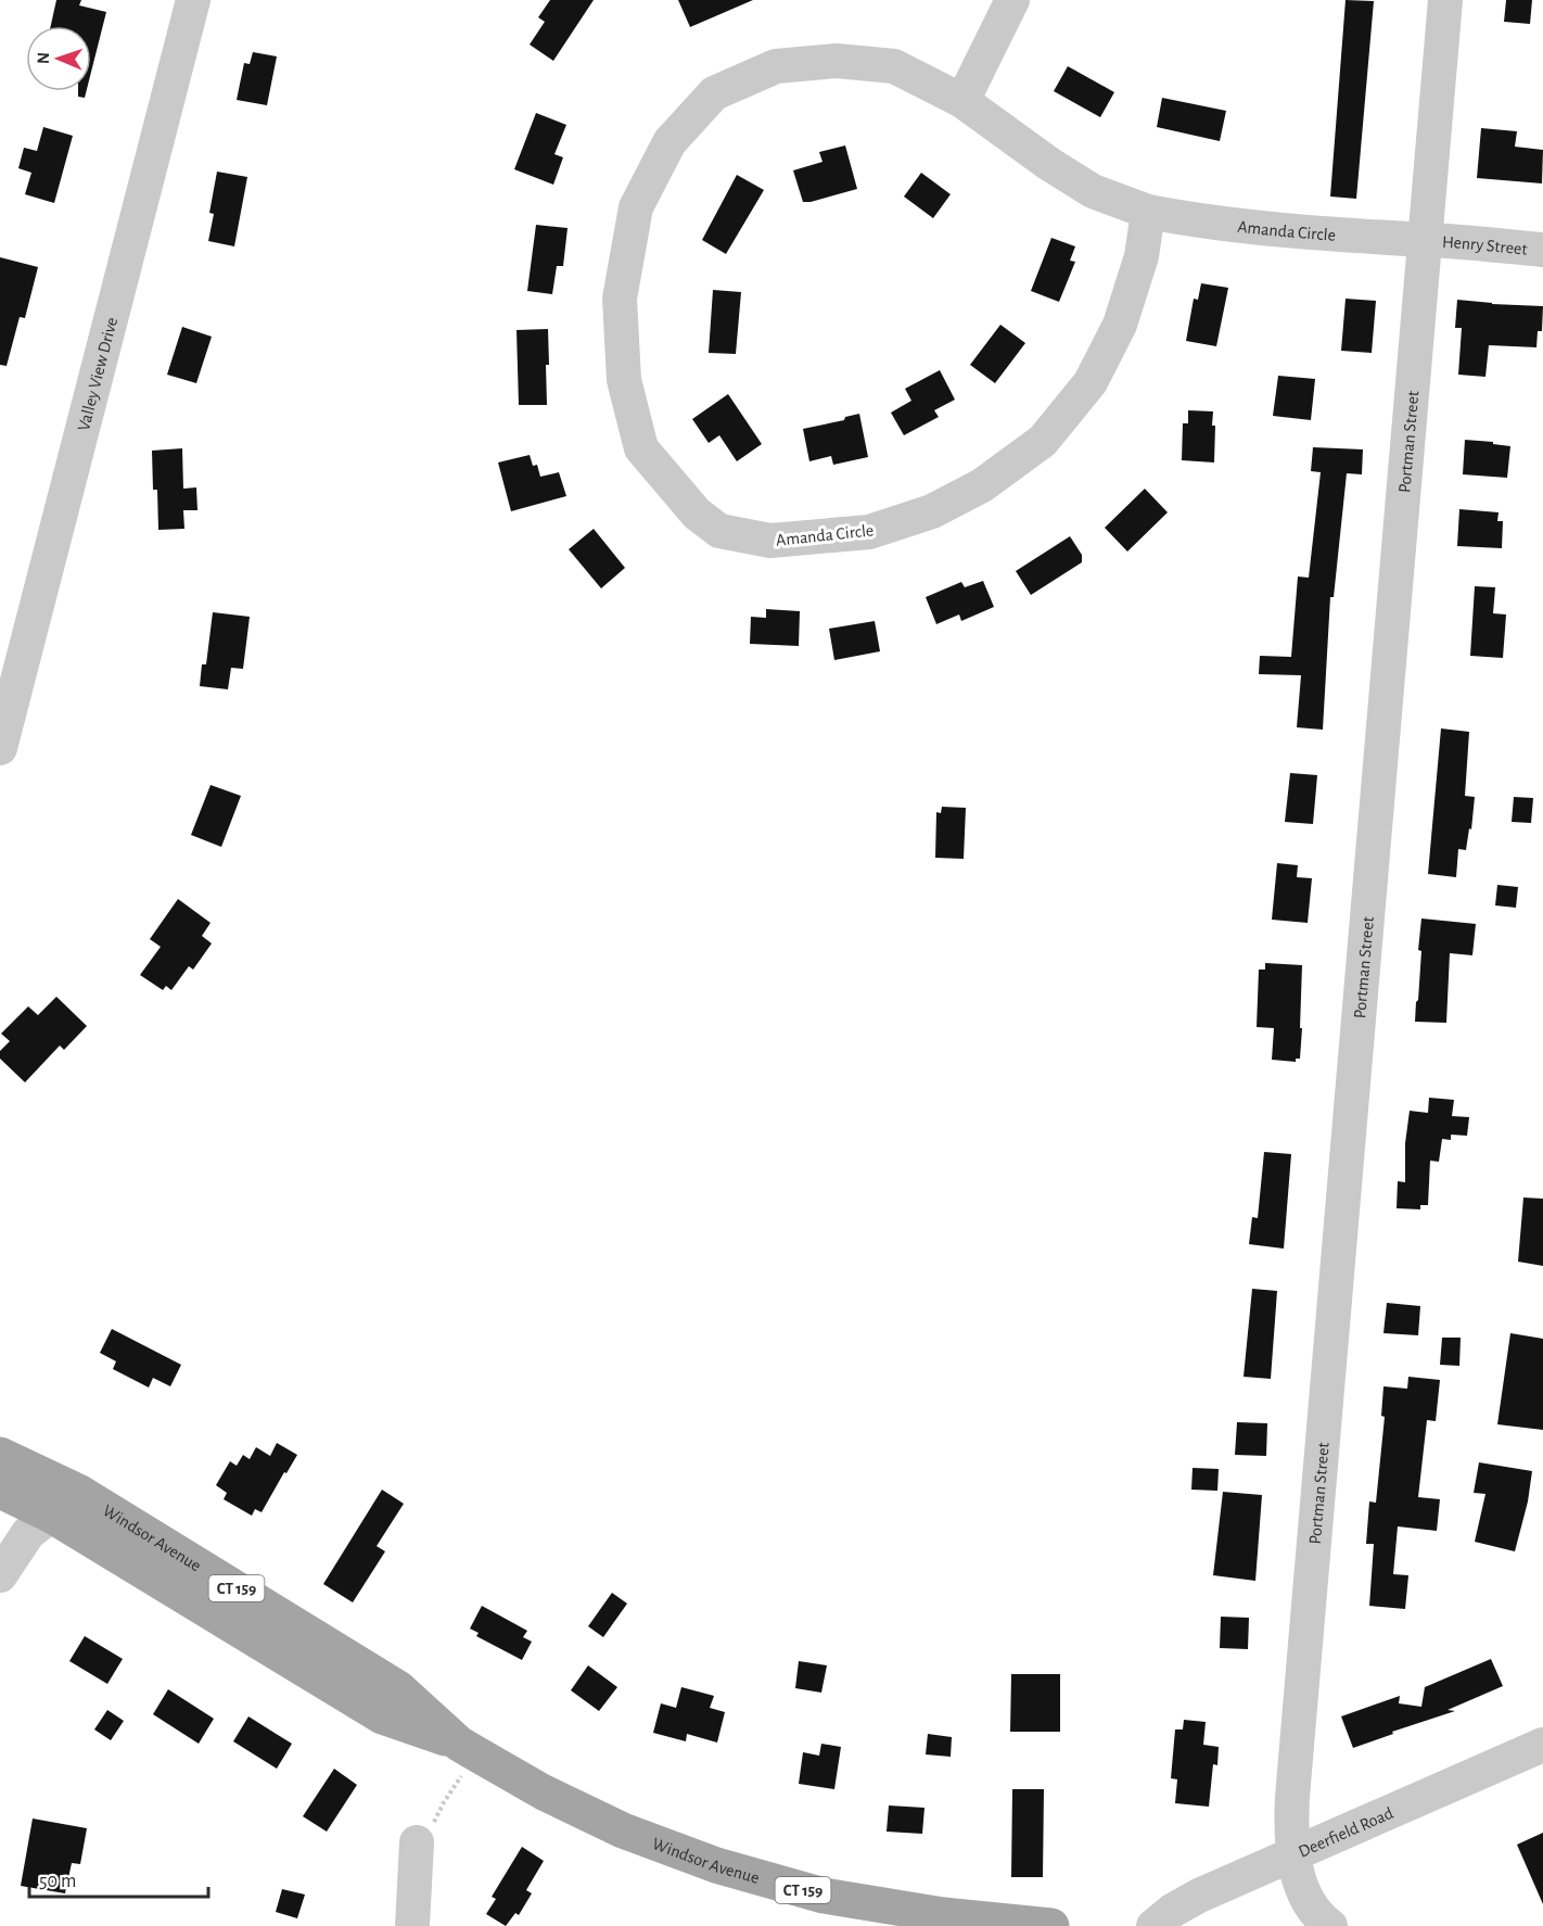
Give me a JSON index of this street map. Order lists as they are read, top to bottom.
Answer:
{
  "streets": {
    "main road": ["Windsor Avenue", "CT 159"],
    "street": [
      "Amanda Circle",
      "Henry Street",
      "Valley View Drive",
      "Portman Street",
      "Deerfield Road"
    ]
  },
  "crossings": [
    ["Amanda Circle", "Henry Street"],
    ["Amanda Circle", "Portman Street"],
    ["Henry Street", "Portman Street"],
    ["Portman Street", "Deerfield Road"]
  ],
  "scale_bar": "50 m",
  "north": "left"
}
